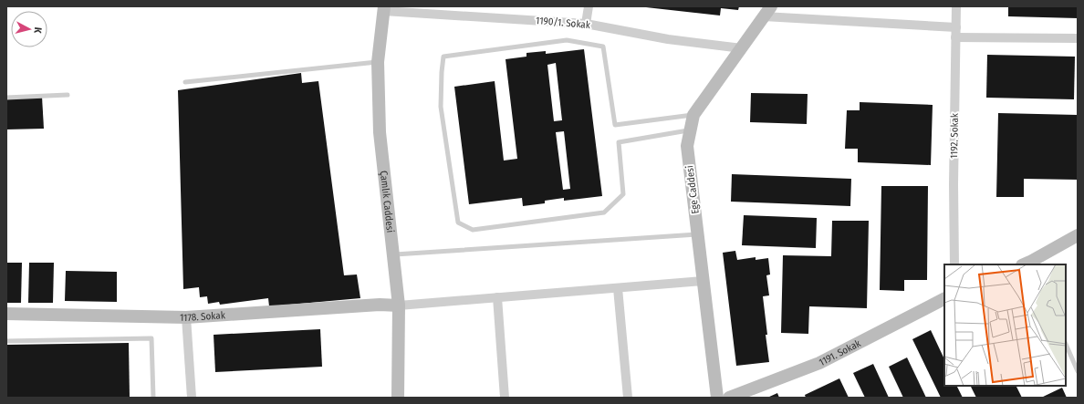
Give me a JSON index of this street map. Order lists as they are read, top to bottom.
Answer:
{
  "streets": {
    "street": [
      "1190/1. Sokak",
      "1192. Sokak",
      "Ege Caddesi",
      "Çamlık Caddesi",
      "1178. Sokak",
      "1191. Sokak"
    ]
  },
  "crossings": [
    ["1190/1. Sokak", "Ege Caddesi"],
    ["1190/1. Sokak", "Çamlık Caddesi"],
    ["Çamlık Caddesi", "1178. Sokak"]
  ],
  "north": "right"
}
